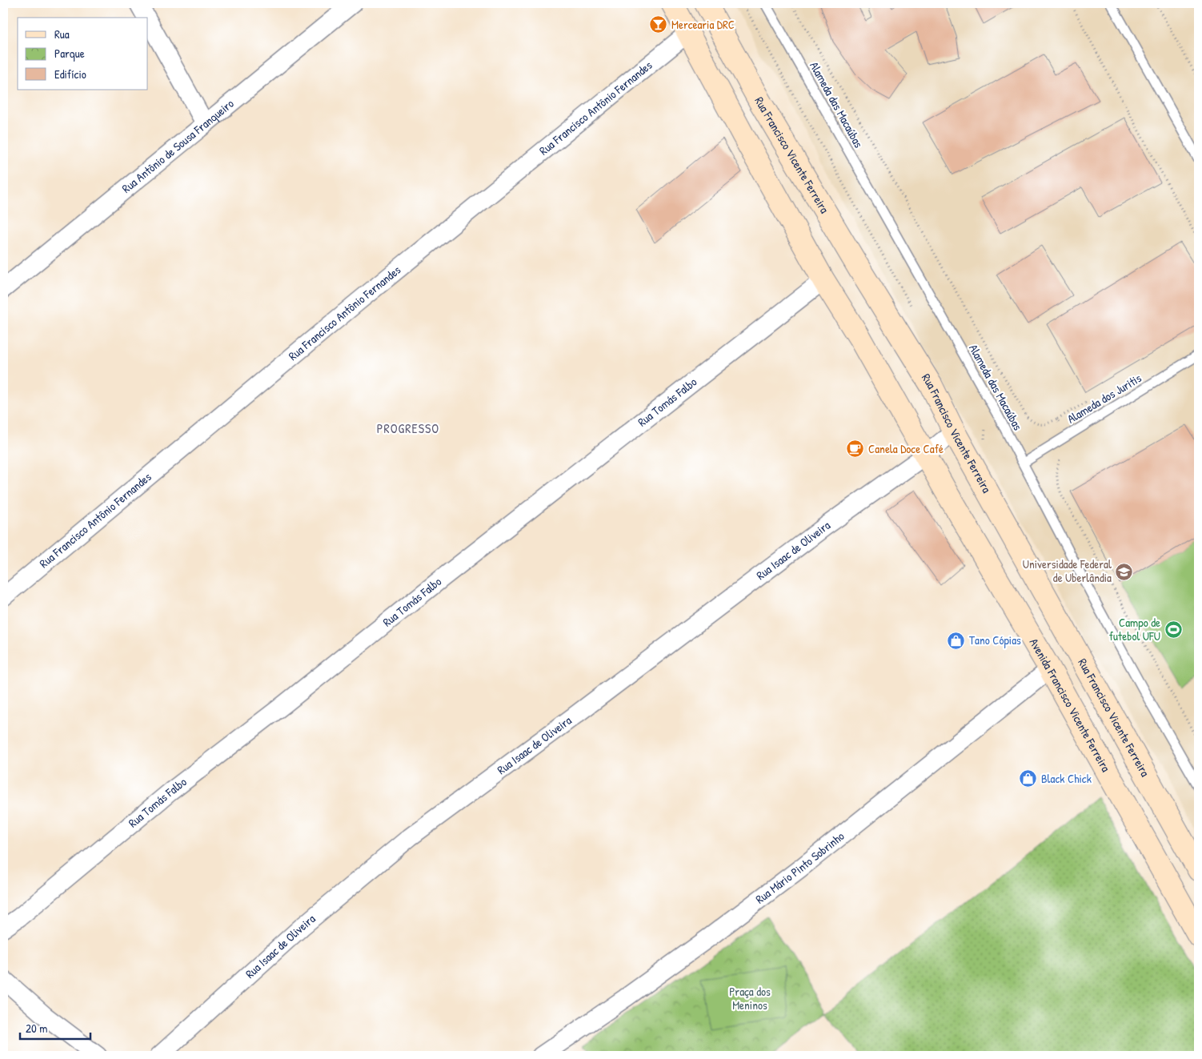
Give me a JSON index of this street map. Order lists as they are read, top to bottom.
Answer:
{
  "streets": {
    "main road": ["Rua Francisco Vicente Ferreira", "Avenida Francisco Vicente Ferreira"],
    "street": [
      "Rua Francisco Antônio Fernandes",
      "Rua Antônio de Sousa Franqueiro",
      "Rua Tomás Falbo",
      "Rua Isaac de Oliveira",
      "Rua Mário Pinto Sobrinho"
    ],
    "lane": ["Alameda das Macaúbas", "Alameda dos Juritis"]
  },
  "crossings": [
    ["Alameda das Macaúbas", "Alameda dos Juritis"],
    ["Rua Francisco Vicente Ferreira", "Rua Isaac de Oliveira"],
    ["Rua Isaac de Oliveira", "Avenida Francisco Vicente Ferreira"],
    ["Avenida Francisco Vicente Ferreira", "Rua Mário Pinto Sobrinho"]
  ],
  "districts": ["PROGRESSO"],
  "parks": ["Praça dos Meninos"],
  "places": {
    "bar": ["Mercearia DRC"],
    "cafe": ["Canela Doce Café"],
    "school or university": ["Universidade Federal de Uberlândia"],
    "sports": ["Campo de futebol UFU"],
    "shop": ["Tano Cópias", "Black Chick"]
  },
  "legend": ["Rua", "Parque", "Edifício"],
  "scale_bar": "20 m"
}
